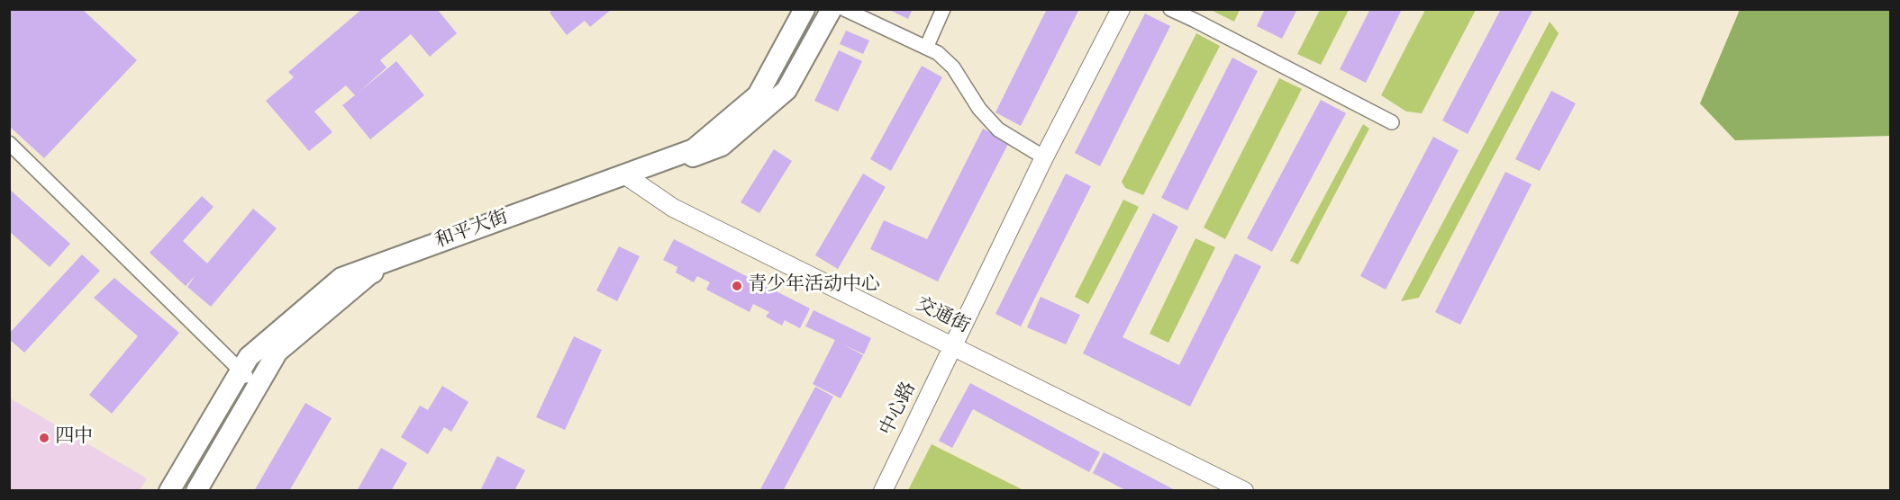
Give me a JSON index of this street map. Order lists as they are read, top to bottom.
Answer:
{
  "streets": {
    "main road": ["和平大街"],
    "street": ["交通街", "中心路"]
  },
  "crossings": [
    ["和平大街", "交通街"],
    ["交通街", "中心路"]
  ],
  "places": ["青少年活动中心", "四中"]
}
